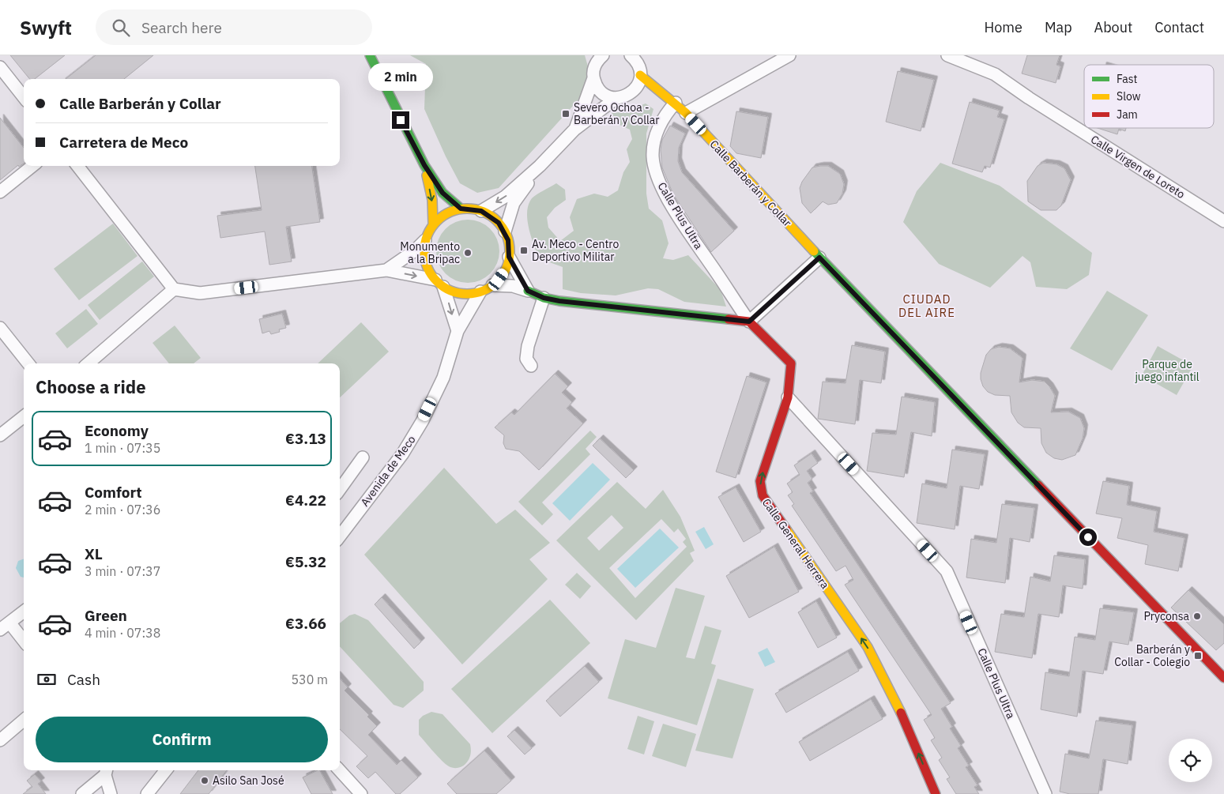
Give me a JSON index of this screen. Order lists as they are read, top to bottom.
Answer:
{
  "streets": {
    "street": [
      "Calle Virgen de Loreto",
      "Calle Barberán y Collar",
      "Calle Plus Ultra",
      "Avenida de Meco",
      "Calle General Herrera"
    ]
  },
  "crossings": [
    ["Calle Barberán y Collar", "Calle Plus Ultra"],
    ["Calle Plus Ultra", "Calle General Herrera"]
  ],
  "one_way": ["Calle General Herrera"],
  "districts": ["CIUDAD DEL AIRE"],
  "parks": ["Parque de juego infantil"],
  "places": {
    "transit": ["Severo Ochoa - Barberán y Collar", "Av. Meco - Centro Deportivo Militar", "Barberán y Collar - Colegio"],
    "other": ["Monumento a la Bripac", "Pryconsa", "Asilo San José"]
  },
  "legend": ["Fast", "Slow", "Jam"],
  "page": {
    "header": "Swyft",
    "search": "Search here",
    "nav": [
      "Home",
      "Map",
      "About",
      "Contact"
    ],
    "bubble": "2 min",
    "banner": ["Calle Barberán y Collar", "Carretera de Meco"],
    "heading": "Choose a ride",
    "list": [
      {
        "name": "Economy",
        "note": "1 min · 07:35",
        "value": "€3.13"
      },
      {
        "name": "Comfort",
        "note": "2 min · 07:36",
        "value": "€4.22"
      },
      {
        "name": "XL",
        "note": "3 min · 07:37",
        "value": "€5.32"
      },
      {
        "name": "Green",
        "note": "4 min · 07:38",
        "value": "€3.66"
      }
    ],
    "pay": ["Cash", "530 m"],
    "buttons": "Confirm"
  }
}
